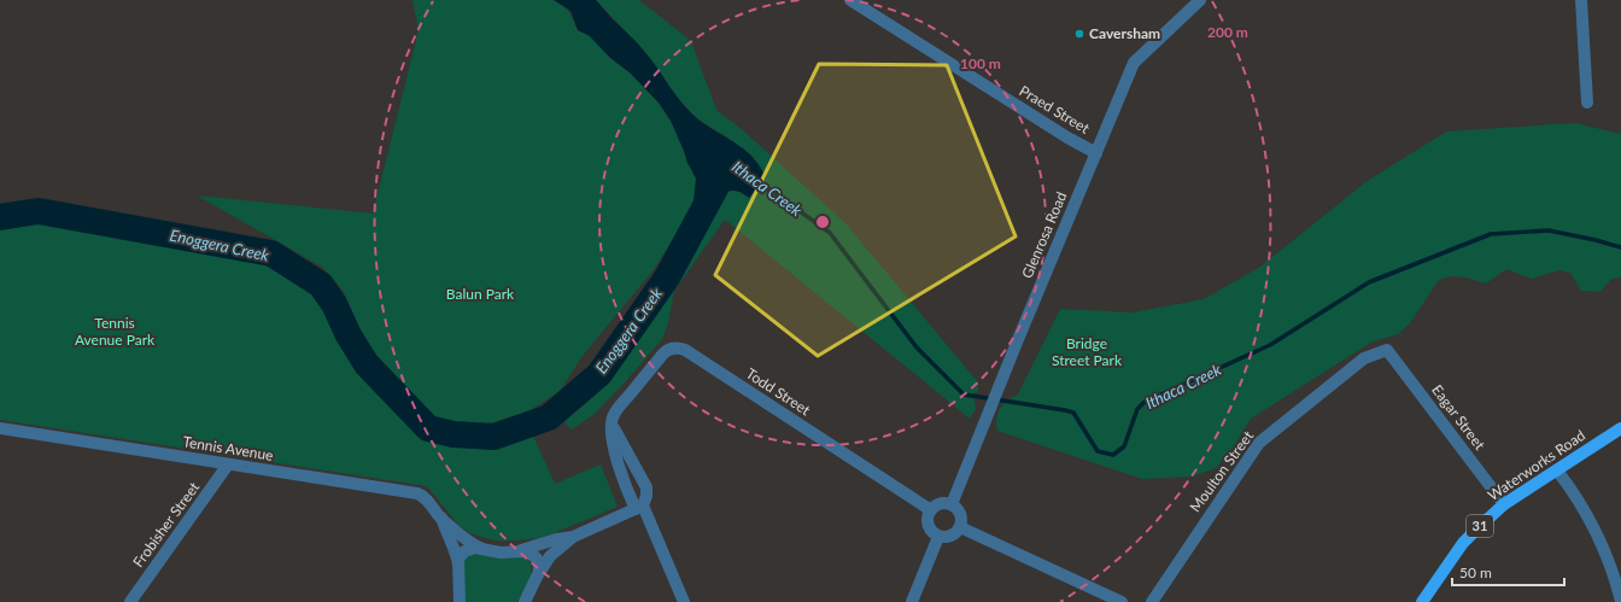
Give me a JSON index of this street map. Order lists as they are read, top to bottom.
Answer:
{
  "streets": {
    "main road": ["Waterworks Road", "31"],
    "street": [
      "Praed Street",
      "Glenrosa Road",
      "Todd Street",
      "Eagar Street",
      "Tennis Avenue",
      "Moulton Street",
      "Frobisher Street"
    ]
  },
  "crossings": [
    ["Praed Street", "Glenrosa Road"],
    ["Glenrosa Road", "Todd Street"],
    ["Eagar Street", "Waterworks Road"],
    ["Eagar Street", "Moulton Street"],
    ["Tennis Avenue", "Frobisher Street"]
  ],
  "water": ["Ithaca Creek", "Enoggera Creek"],
  "parks": ["Balun Park", "Tennis Avenue Park", "Bridge Street Park"],
  "places": ["Caversham"],
  "scale_bar": "50 m",
  "rings": ["200 m", "100 m"]
}
